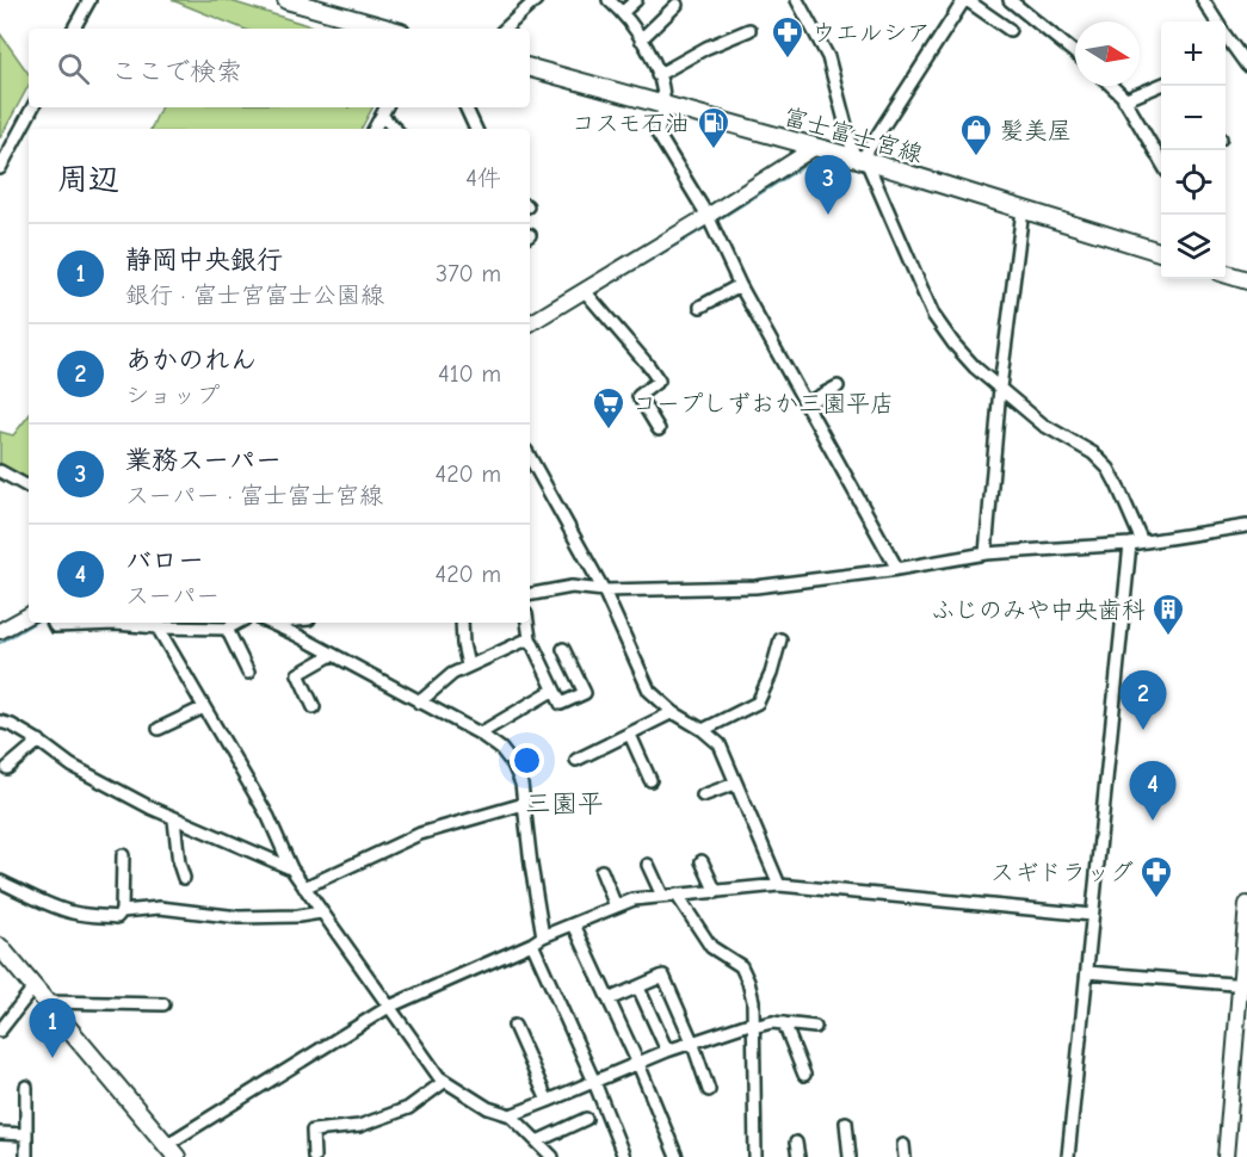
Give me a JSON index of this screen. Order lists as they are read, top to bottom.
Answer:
{
  "streets": {
    "main road": ["富士富士宮線"]
  },
  "districts": ["三園平"],
  "places": {
    "pharmacy": ["ウエルシア", "スギドラッグ"],
    "fuel station": ["コスモ石油"],
    "shop": ["髪美屋"],
    "supermarket": ["コープしずおか三園平店"],
    "building": ["ふじのみや中央歯科"]
  },
  "north": "right",
  "page": {
    "map_buttons": ["+", "−"],
    "search": "ここで検索",
    "heading": ["周辺", "4件"],
    "pins": [
      "3",
      "2",
      "4",
      "1"
    ],
    "list": [
      {
        "mark": "1",
        "name": "静岡中央銀行",
        "note": "銀行 · 富士宮富士公園線",
        "value": "370 m"
      },
      {
        "mark": "2",
        "name": "あかのれん",
        "note": "ショップ",
        "value": "410 m"
      },
      {
        "mark": "3",
        "name": "業務スーパー",
        "note": "スーパー · 富士富士宮線",
        "value": "420 m"
      },
      {
        "mark": "4",
        "name": "バロー",
        "note": "スーパー",
        "value": "420 m"
      }
    ]
  }
}
